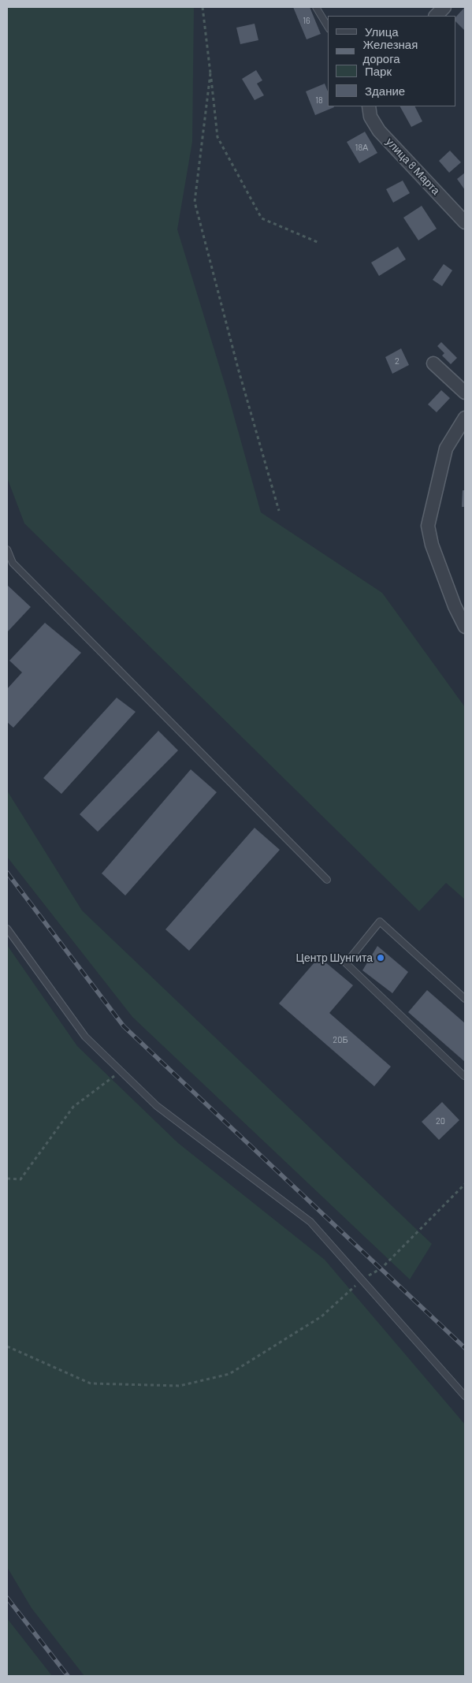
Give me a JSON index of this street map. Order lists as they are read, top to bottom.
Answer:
{
  "streets": {
    "street": ["улица 8 Марта"]
  },
  "places": ["Центр Шунгита"],
  "house_numbers": [
    "16",
    "18",
    "18А",
    "2",
    "20Б",
    "20"
  ],
  "legend": [
    "Улица",
    "Железная дорога",
    "Парк",
    "Здание"
  ]
}
